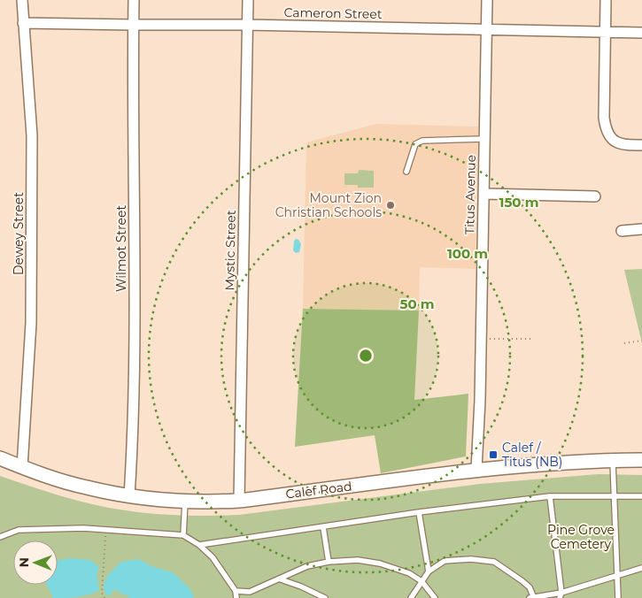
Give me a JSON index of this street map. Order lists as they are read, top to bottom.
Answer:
{
  "streets": {
    "main road": ["Calef Road"],
    "street": [
      "Cameron Street",
      "Titus Avenue",
      "Dewey Street",
      "Wilmot Street",
      "Mystic Street"
    ]
  },
  "crossings": [
    ["Cameron Street", "Titus Avenue"],
    ["Cameron Street", "Dewey Street"],
    ["Cameron Street", "Wilmot Street"],
    ["Cameron Street", "Mystic Street"],
    ["Titus Avenue", "Calef Road"],
    ["Dewey Street", "Calef Road"],
    ["Wilmot Street", "Calef Road"],
    ["Mystic Street", "Calef Road"]
  ],
  "parks": ["Pine Grove Cemetery"],
  "places": {
    "other": ["Mount Zion Christian Schools"],
    "transit": ["Calef / Titus (NB)"]
  },
  "north": "left",
  "rings": ["150 m", "100 m", "50 m"]
}
